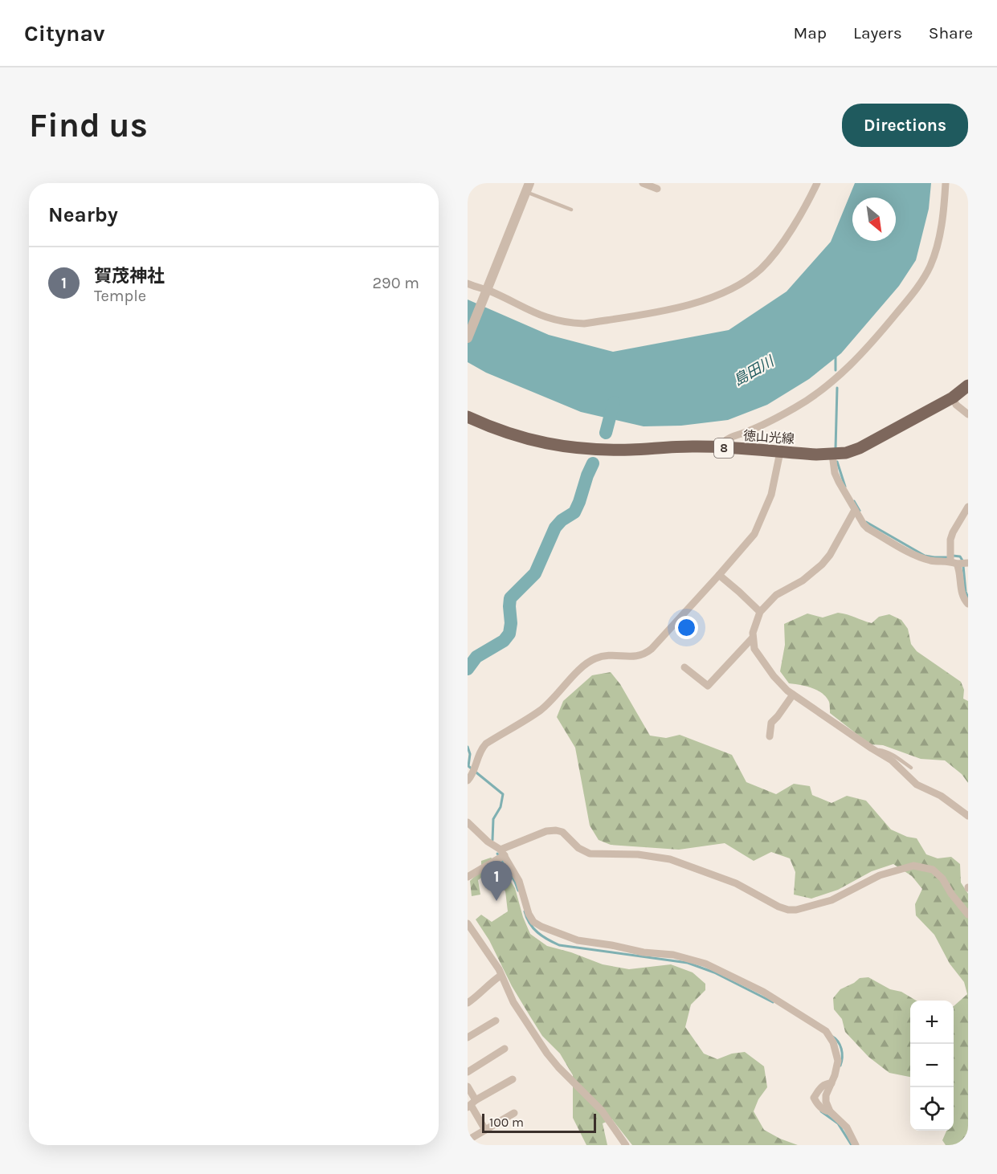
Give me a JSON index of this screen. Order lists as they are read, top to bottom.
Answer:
{
  "streets": {
    "main road": ["徳山光線", "8"]
  },
  "water": ["島田川"],
  "scale_bar": "100 m",
  "north": "bottom right",
  "page": {
    "header": "Citynav",
    "nav": ["Map", "Layers", "Share"],
    "buttons": "Directions",
    "title": "Find us",
    "heading": "Nearby",
    "list": [
      {
        "mark": "1",
        "name": "賀茂神社",
        "note": "Temple",
        "value": "290 m"
      }
    ],
    "pins": "1",
    "map_buttons": ["+", "−"],
    "scale": "100 m"
  }
}
